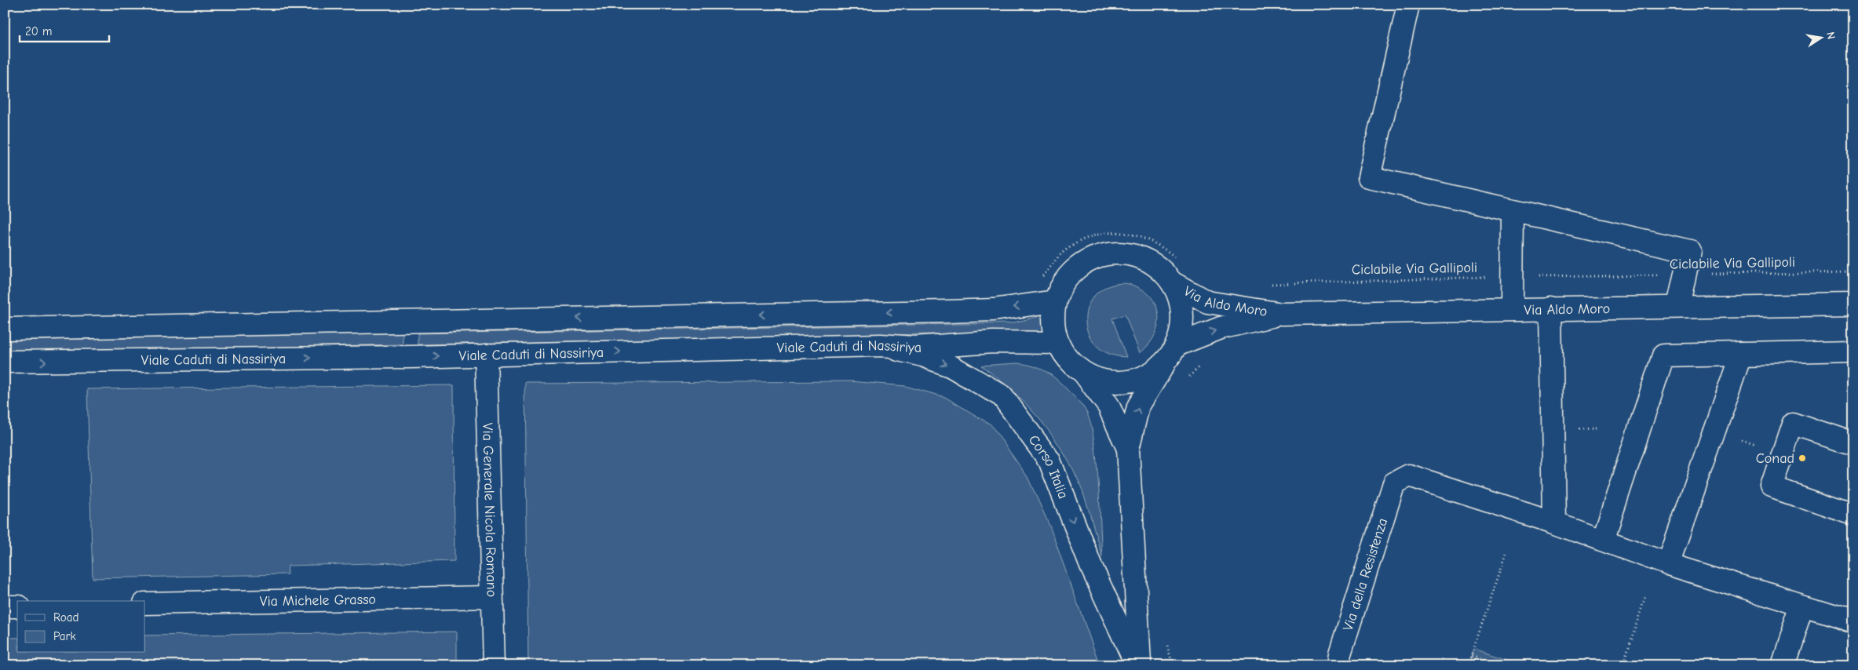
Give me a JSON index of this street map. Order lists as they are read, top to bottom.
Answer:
{
  "streets": {
    "main road": [
      "Via Aldo Moro",
      "Viale Caduti di Nassiriya",
      "Corso Italia",
      "Via Generale Nicola Romano",
      "Via della Resistenza",
      "Via Michele Grasso"
    ],
    "path": ["Ciclabile Via Gallipoli"]
  },
  "crossings": [
    ["Via Aldo Moro", "Viale Caduti di Nassiriya"],
    ["Viale Caduti di Nassiriya", "Corso Italia"],
    ["Viale Caduti di Nassiriya", "Via Generale Nicola Romano"],
    ["Via Generale Nicola Romano", "Via Michele Grasso"]
  ],
  "one_way": ["Corso Italia"],
  "places": ["Conad"],
  "legend": ["Road", "Park"],
  "scale_bar": "20 m",
  "north": "right"
}
